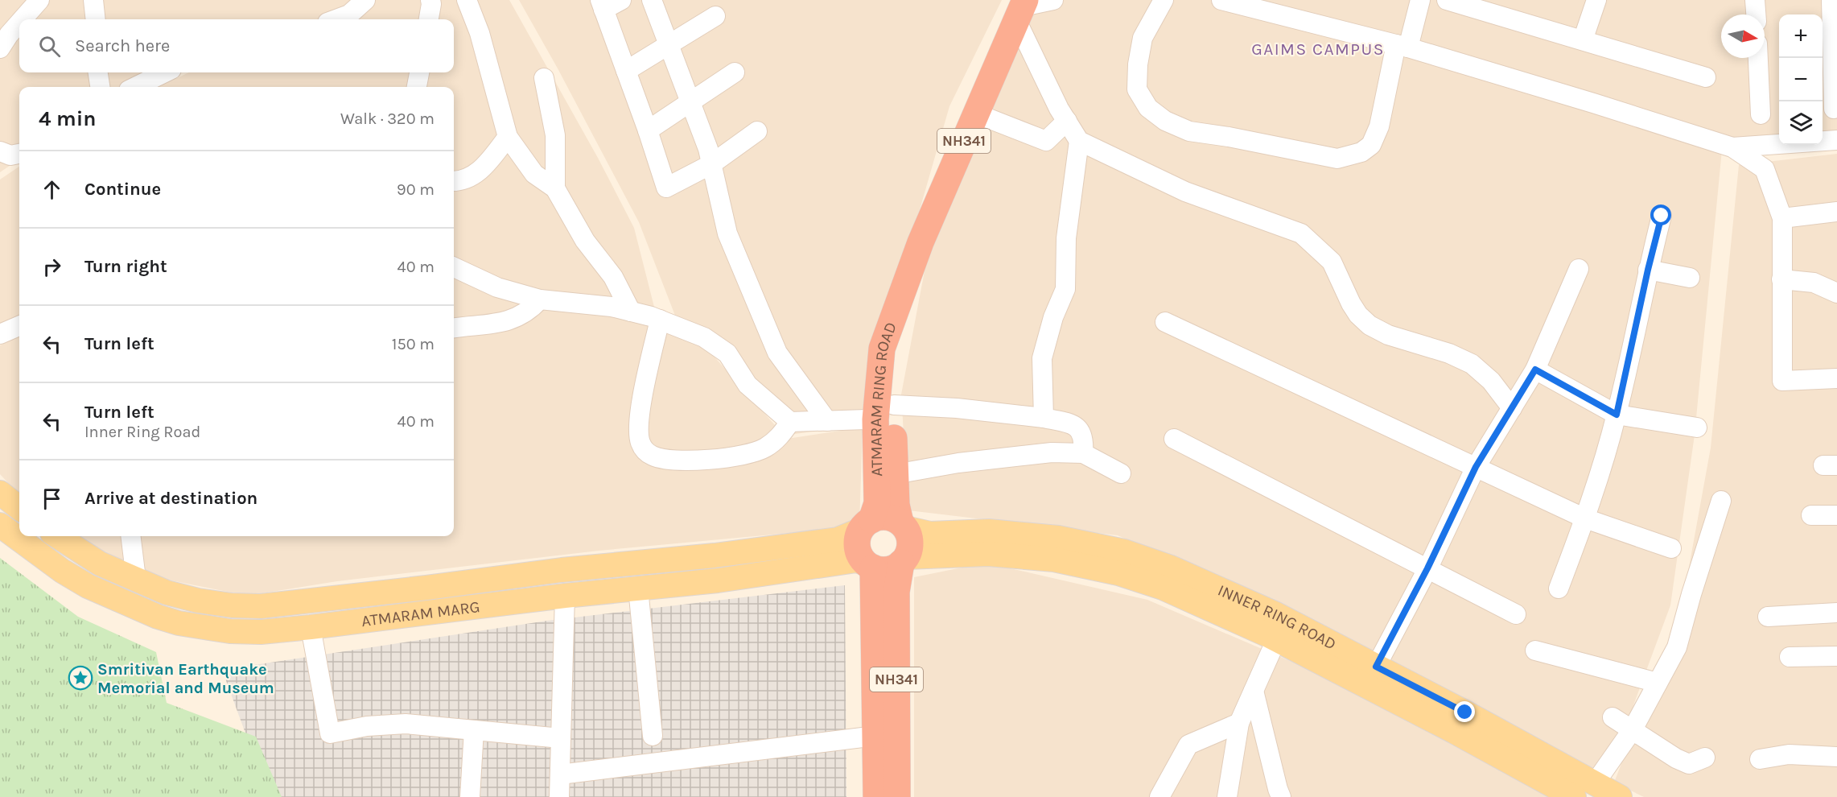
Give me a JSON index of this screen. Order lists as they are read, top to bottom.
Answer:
{
  "streets": {
    "highway": ["NH341", "ATMARAM RING ROAD"],
    "main road": ["ATMARAM MARG", "INNER RING ROAD"]
  },
  "crossings": [
    ["NH341", "ATMARAM RING ROAD"],
    ["NH341", "ATMARAM MARG"],
    ["NH341", "INNER RING ROAD"],
    ["ATMARAM RING ROAD", "ATMARAM MARG"],
    ["ATMARAM RING ROAD", "INNER RING ROAD"],
    ["ATMARAM MARG", "INNER RING ROAD"]
  ],
  "districts": ["GAIMS CAMPUS"],
  "places": {
    "place": ["Smritivan Earthquake Memorial and Museum"]
  },
  "north": "right",
  "page": {
    "map_buttons": ["+", "−"],
    "search": "Search here",
    "heading": ["4 min", "Walk · 320 m"],
    "list": [
      ["Continue", "90 m"],
      ["Turn right", "40 m"],
      ["Turn left", "150 m"],
      ["Turn left", "Inner Ring Road", "40 m"],
      "Arrive at destination"
    ]
  }
}
